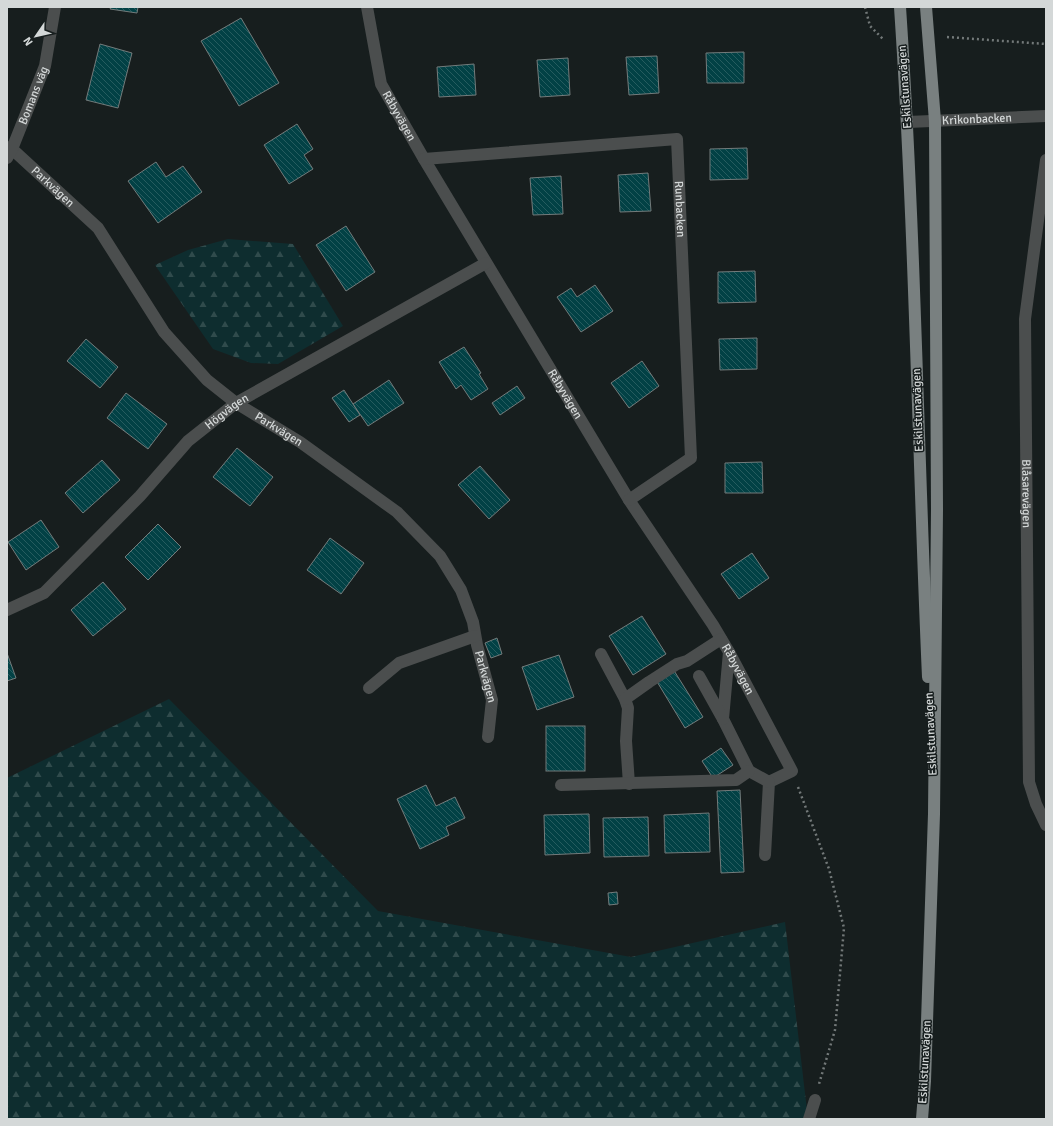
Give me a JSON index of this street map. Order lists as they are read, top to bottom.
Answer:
{
  "streets": {
    "main road": ["Eskilstunavägen"],
    "street": [
      "Bomans väg",
      "Råbyvägen",
      "Krikonbacken",
      "Parkvägen",
      "Runbacken",
      "Högvägen",
      "Blåsarevägen"
    ]
  },
  "crossings": [
    ["Eskilstunavägen", "Krikonbacken"],
    ["Bomans väg", "Parkvägen"],
    ["Råbyvägen", "Runbacken"],
    ["Råbyvägen", "Högvägen"],
    ["Parkvägen", "Högvägen"]
  ],
  "north": "bottom left"
}
